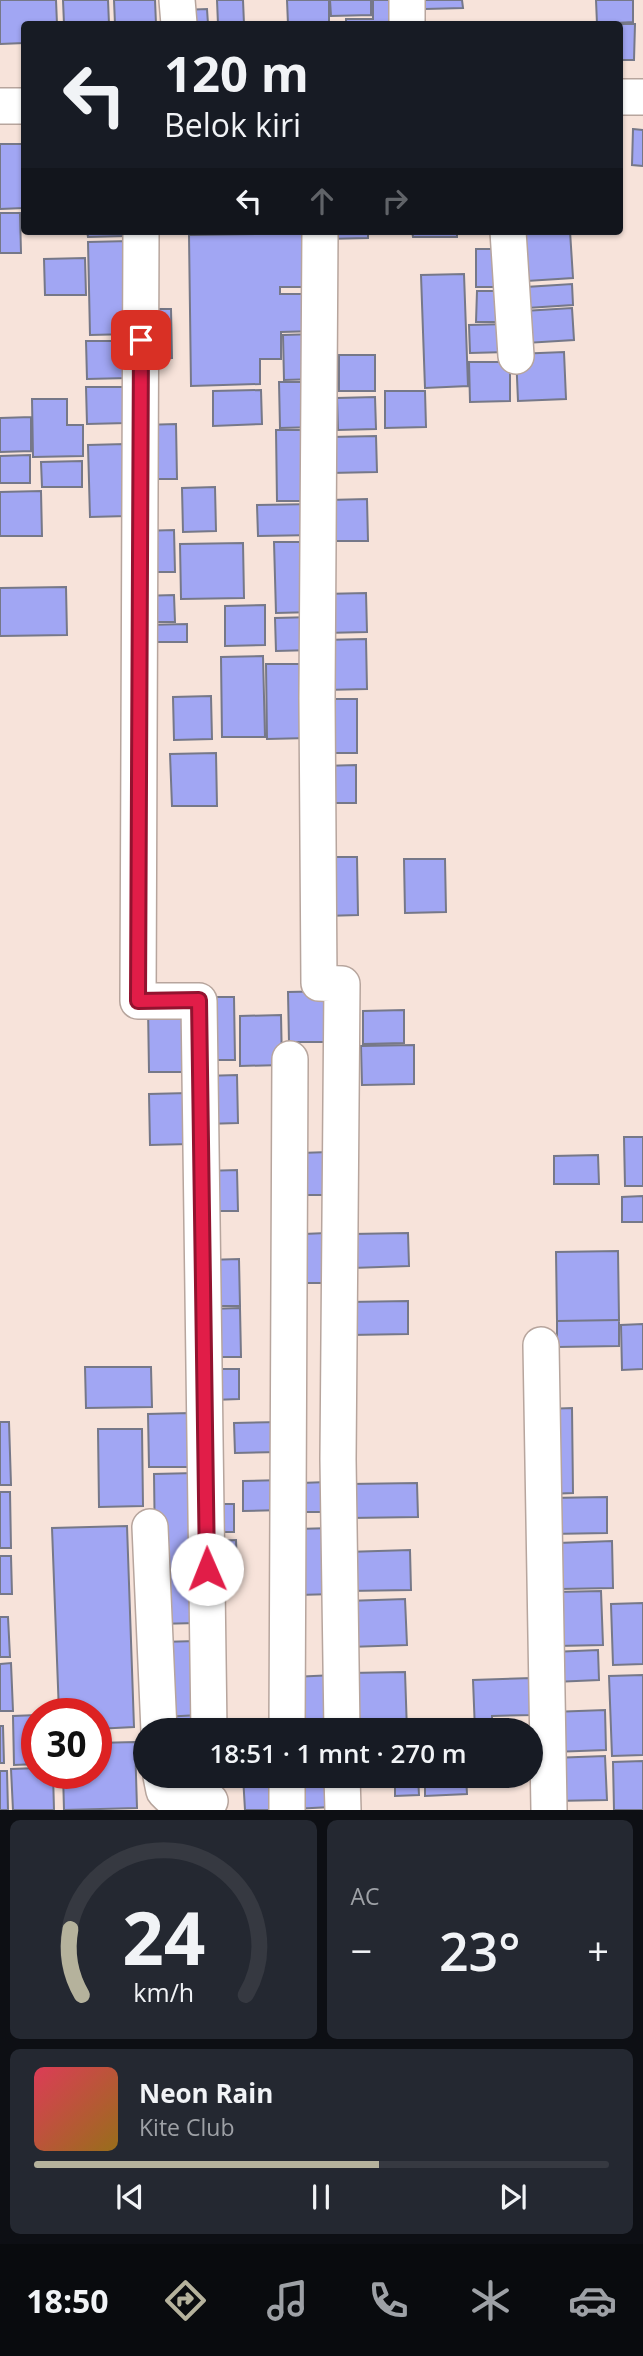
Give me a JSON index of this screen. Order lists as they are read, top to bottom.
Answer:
{
  "page": {
    "turn": ["120 m", "Belok kiri"],
    "limit": "30",
    "trip": "18:51 · 1 mnt · 270 m",
    "tile": "AC",
    "heat": ["−", "23°", "+"],
    "song": ["Neon Rain", "Kite Club"],
    "tabs": "18:50",
    "gauge": ["24", "km/h"]
  }
}
